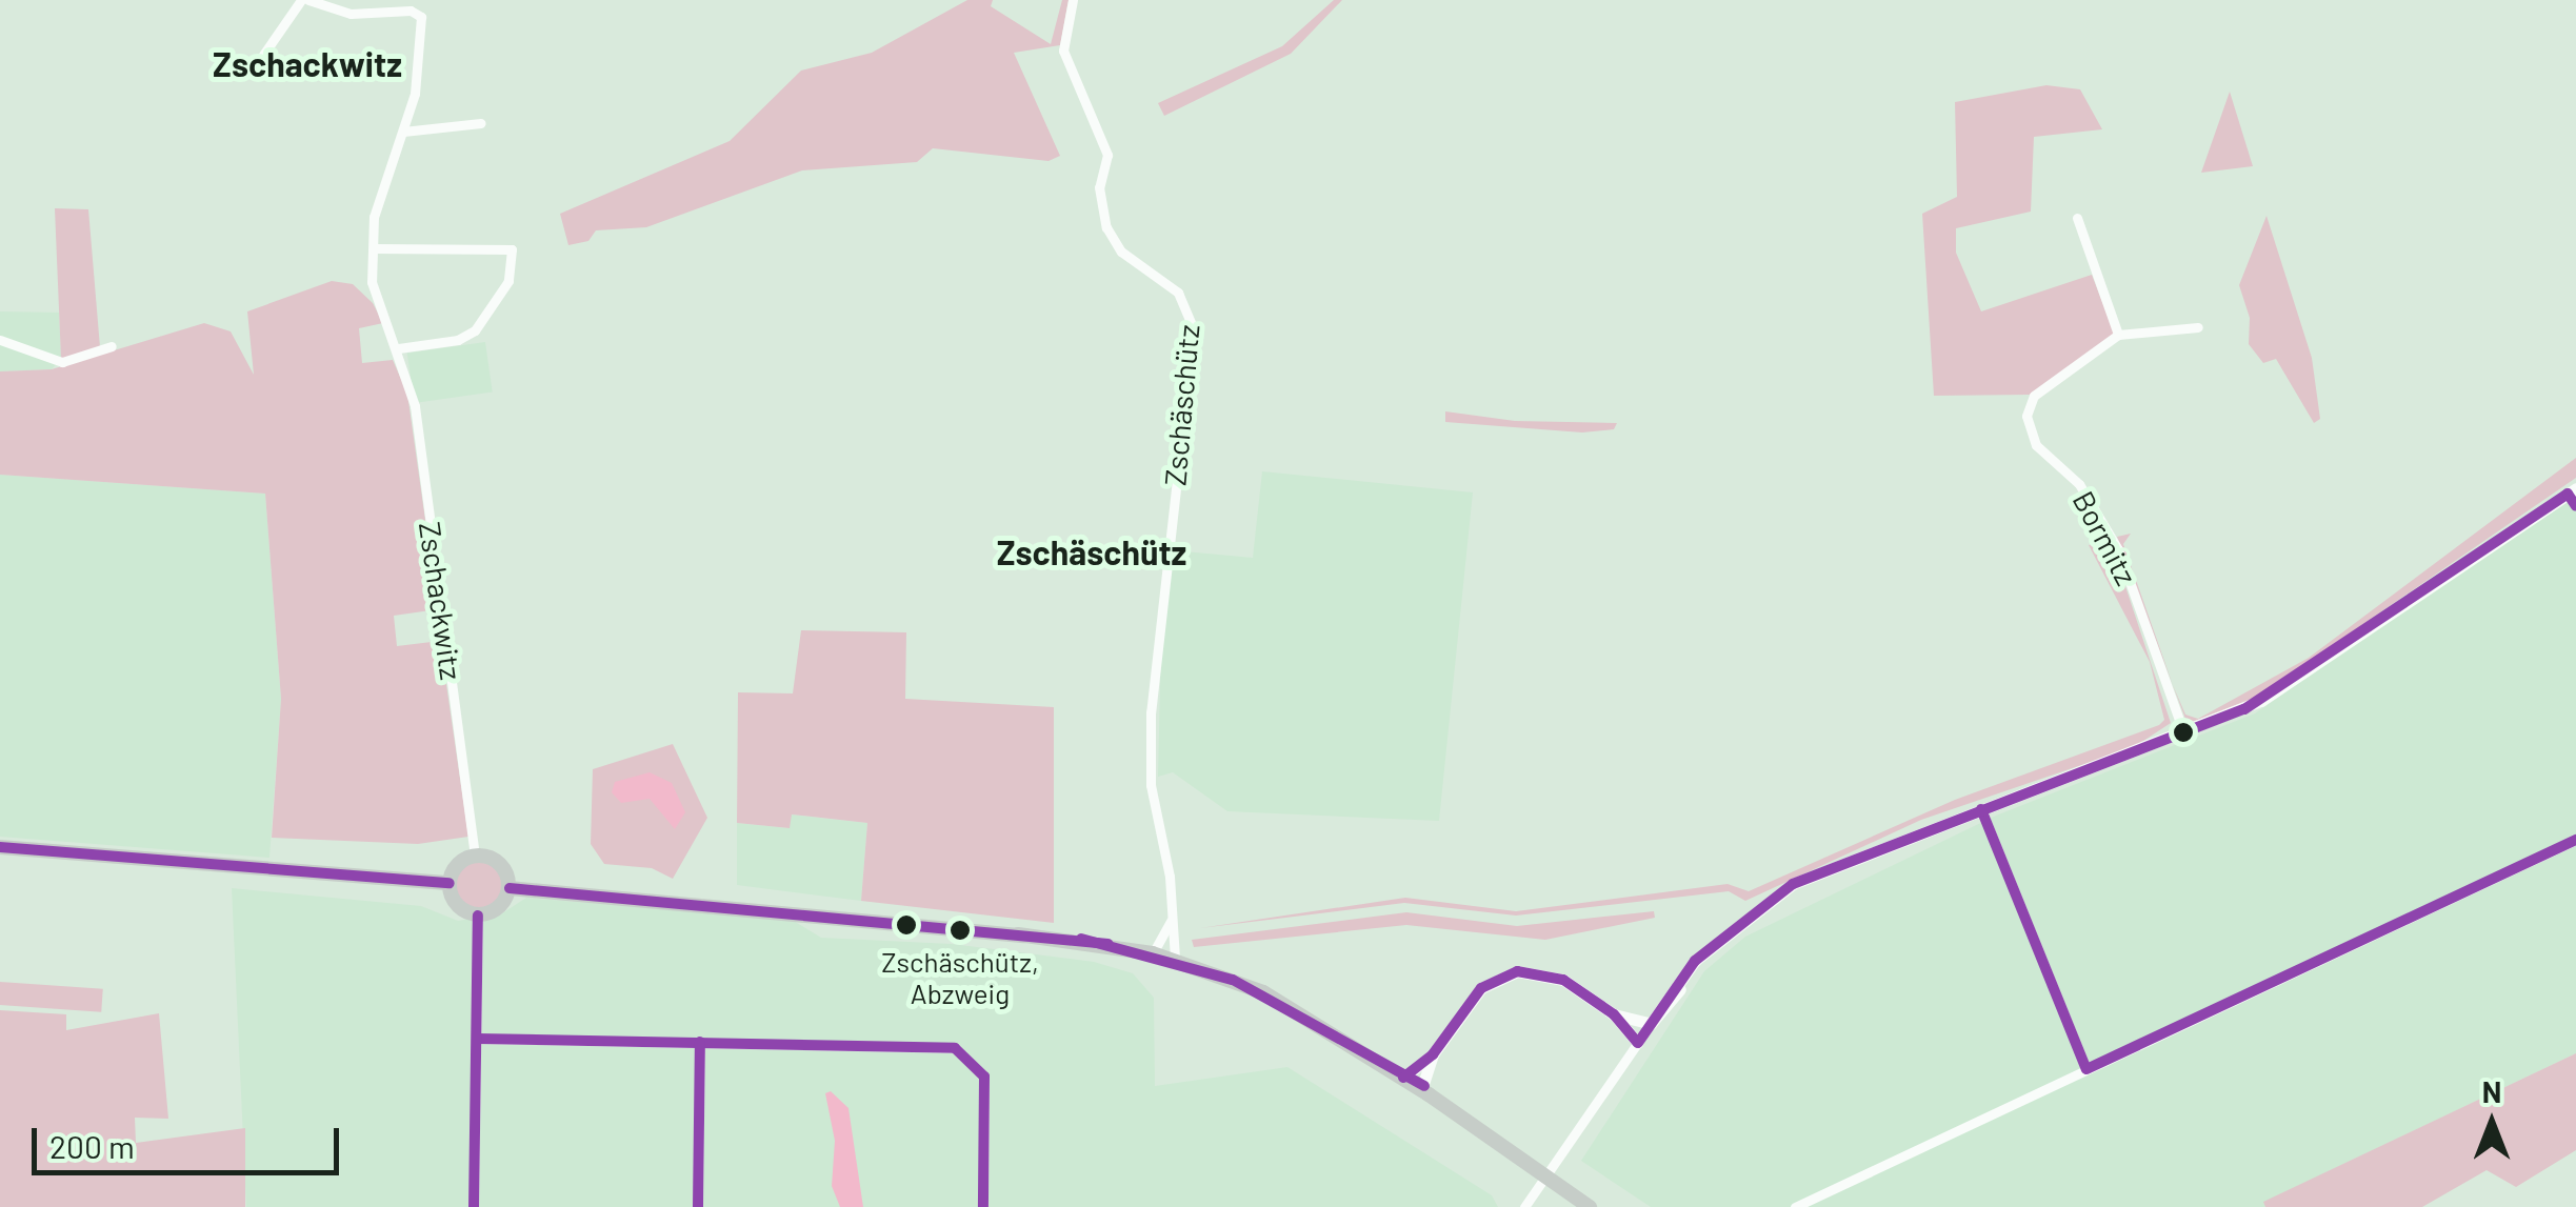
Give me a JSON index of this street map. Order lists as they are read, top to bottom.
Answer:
{
  "streets": {
    "street": ["Zschäschütz", "Bormitz", "Zschackwitz"]
  },
  "districts": ["Zschackwitz", "Zschäschütz"],
  "places": ["Zschäschütz, Abzweig"],
  "scale_bar": "200 m",
  "north": "top"
}
